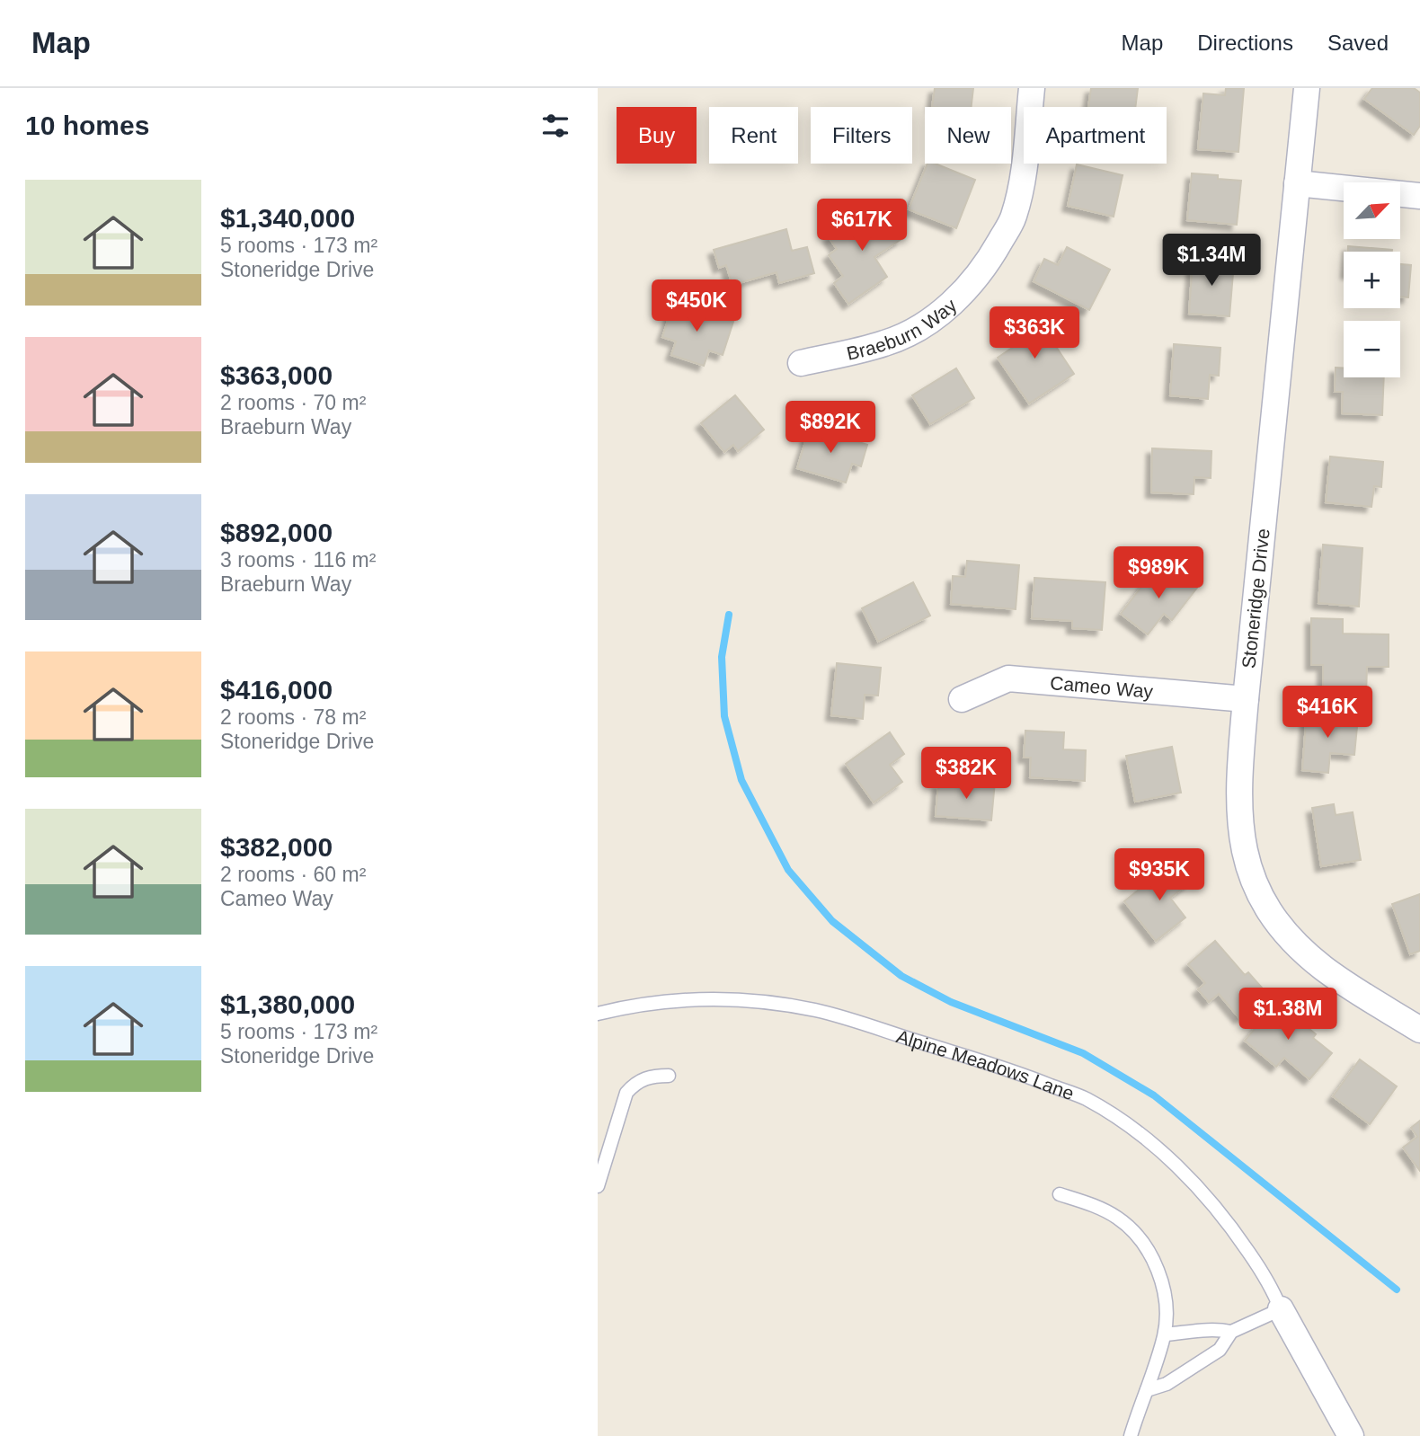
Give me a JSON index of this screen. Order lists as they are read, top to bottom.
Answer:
{
  "streets": {
    "street": [
      "Braeburn Way",
      "Stoneridge Drive",
      "Cameo Way",
      "Alpine Meadows Lane"
    ]
  },
  "crossings": [
    ["Stoneridge Drive", "Cameo Way"]
  ],
  "north": "top right",
  "page": {
    "header": "Map",
    "nav": ["Map", "Directions", "Saved"],
    "heading": "10 homes",
    "chip": [
      "Buy",
      "Rent",
      "Filters",
      "New",
      "Apartment"
    ],
    "list": [
      {
        "name": "$1,340,000",
        "note": "5 rooms · 173 m² · Stoneridge Drive"
      },
      {
        "name": "$363,000",
        "note": "2 rooms · 70 m² · Braeburn Way"
      },
      {
        "name": "$892,000",
        "note": "3 rooms · 116 m² · Braeburn Way"
      },
      {
        "name": "$416,000",
        "note": "2 rooms · 78 m² · Stoneridge Drive"
      },
      {
        "name": "$382,000",
        "note": "2 rooms · 60 m² · Cameo Way"
      },
      {
        "name": "$1,380,000",
        "note": "5 rooms · 173 m² · Stoneridge Drive"
      }
    ],
    "map_buttons": ["+", "−"],
    "price": [
      "$617K",
      "$1.34M",
      "$450K",
      "$363K",
      "$892K",
      "$989K",
      "$416K",
      "$382K",
      "$935K",
      "$1.38M"
    ]
  }
}
